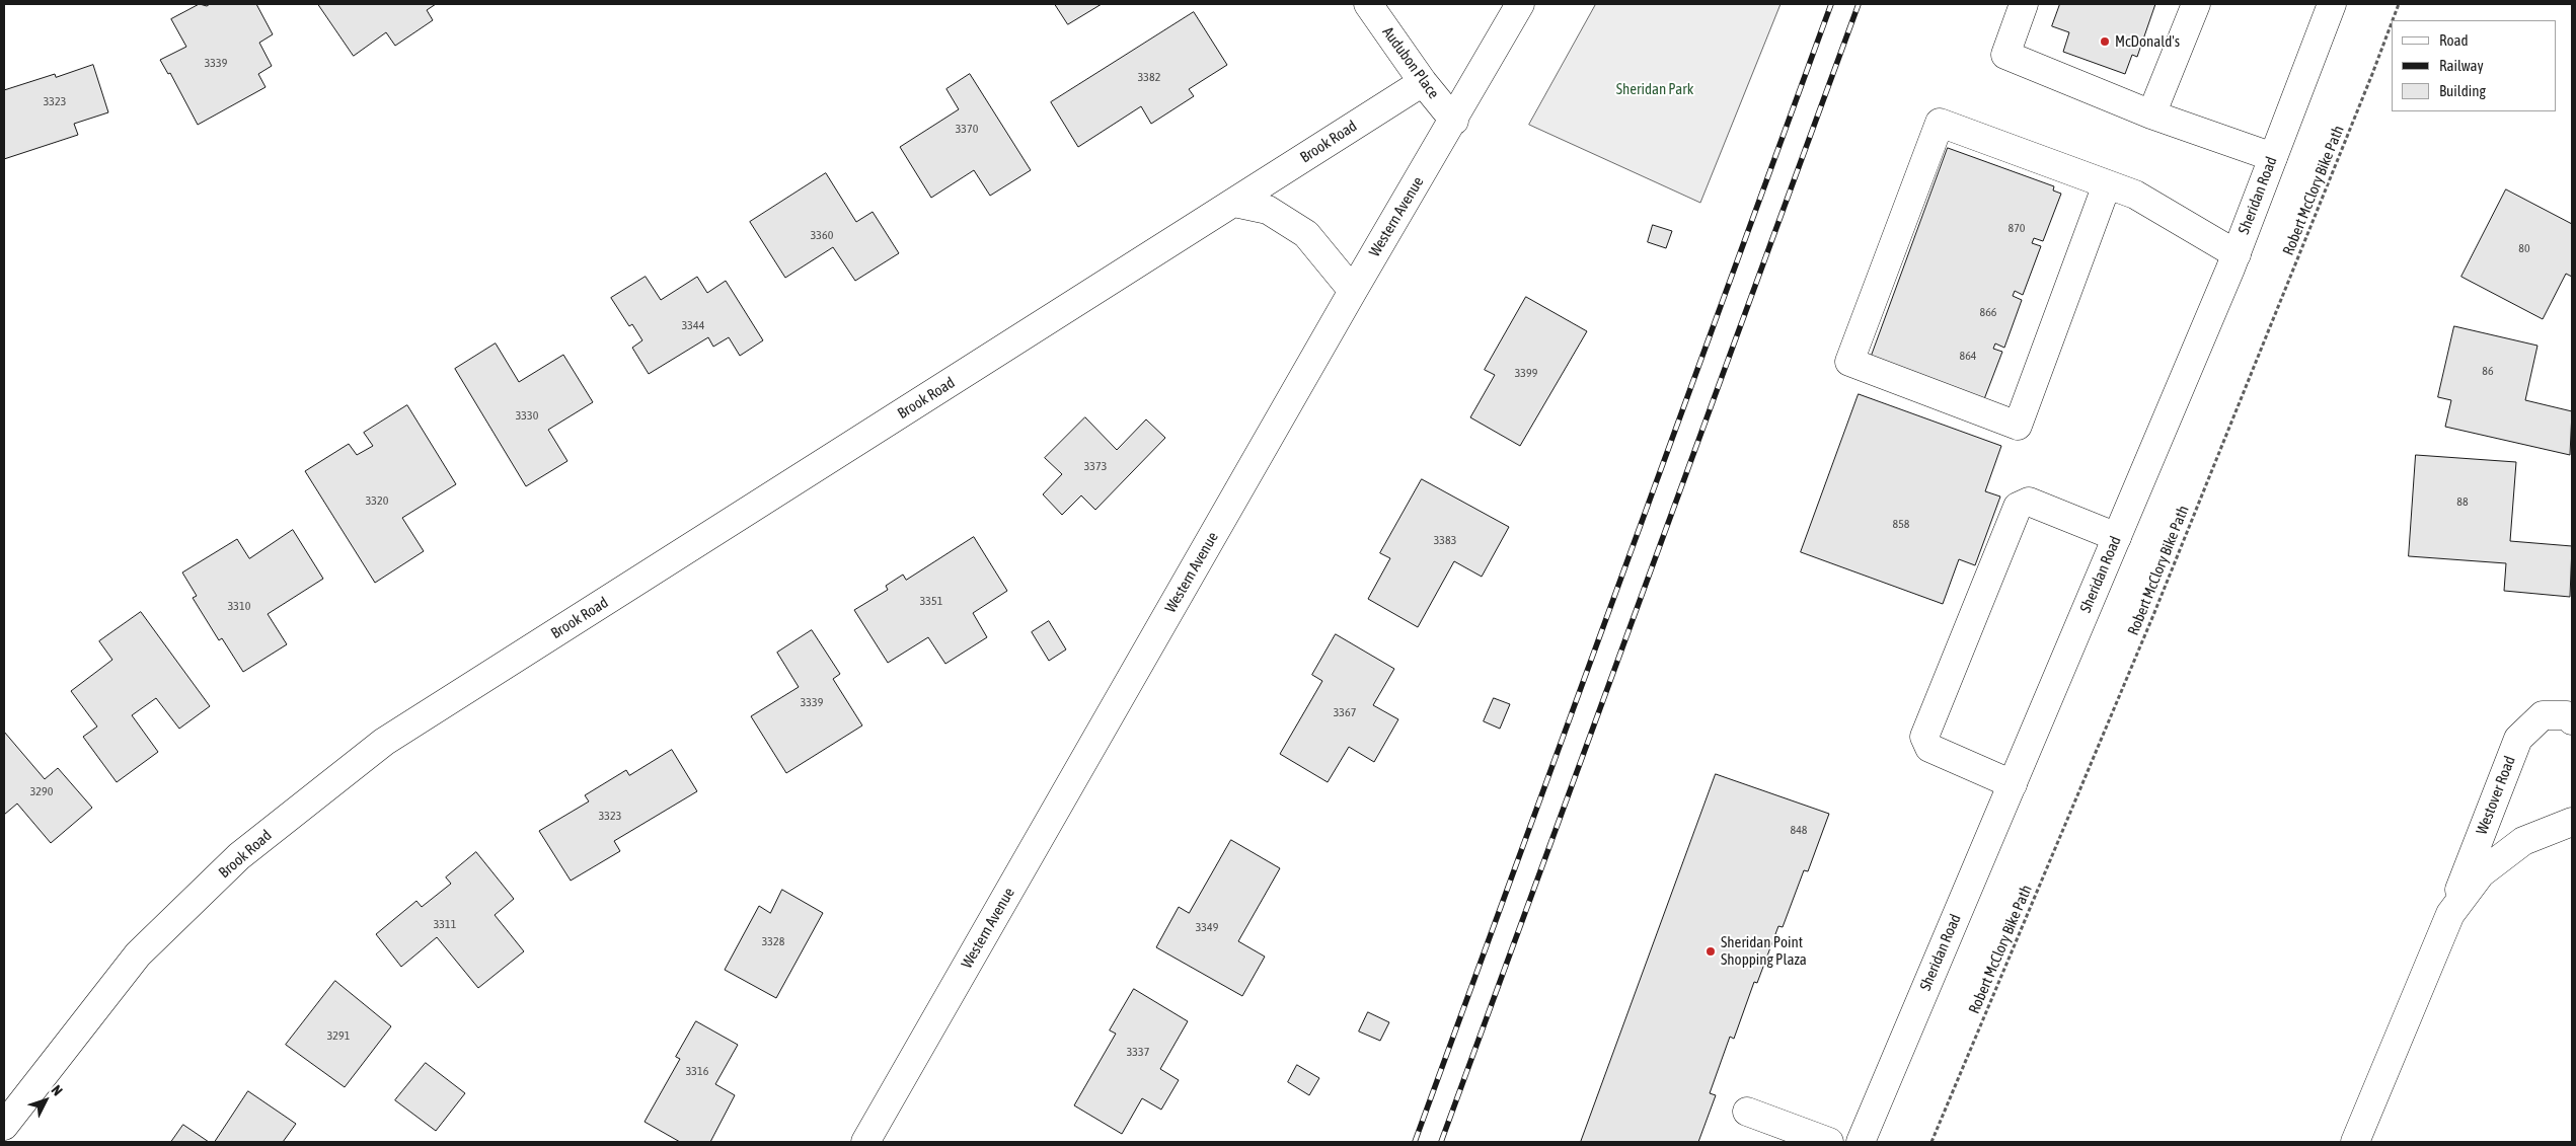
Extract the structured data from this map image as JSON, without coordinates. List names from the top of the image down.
{
  "streets": {
    "street": [
      "Audubon Place",
      "Brook Road",
      "Sheridan Road",
      "Western Avenue",
      "Westover Road"
    ],
    "path": ["Robert McClory Bike Path"]
  },
  "crossings": [
    ["Audubon Place", "Brook Road"],
    ["Audubon Place", "Western Avenue"]
  ],
  "parks": ["Sheridan Park"],
  "places": ["McDonald's", "Sheridan Point Shopping Plaza"],
  "house_numbers": [
    "3339",
    "3382",
    "3323",
    "3370",
    "870",
    "3360",
    "80",
    "866",
    "3344",
    "864",
    "86",
    "3399",
    "3330",
    "3373",
    "3320",
    "88",
    "858",
    "3383",
    "3351",
    "3310",
    "3339",
    "3367",
    "3290",
    "3323",
    "848",
    "3311",
    "3349",
    "3328",
    "3291",
    "3337",
    "3316"
  ],
  "legend": ["Road", "Railway", "Building"],
  "north": "top right"
}
